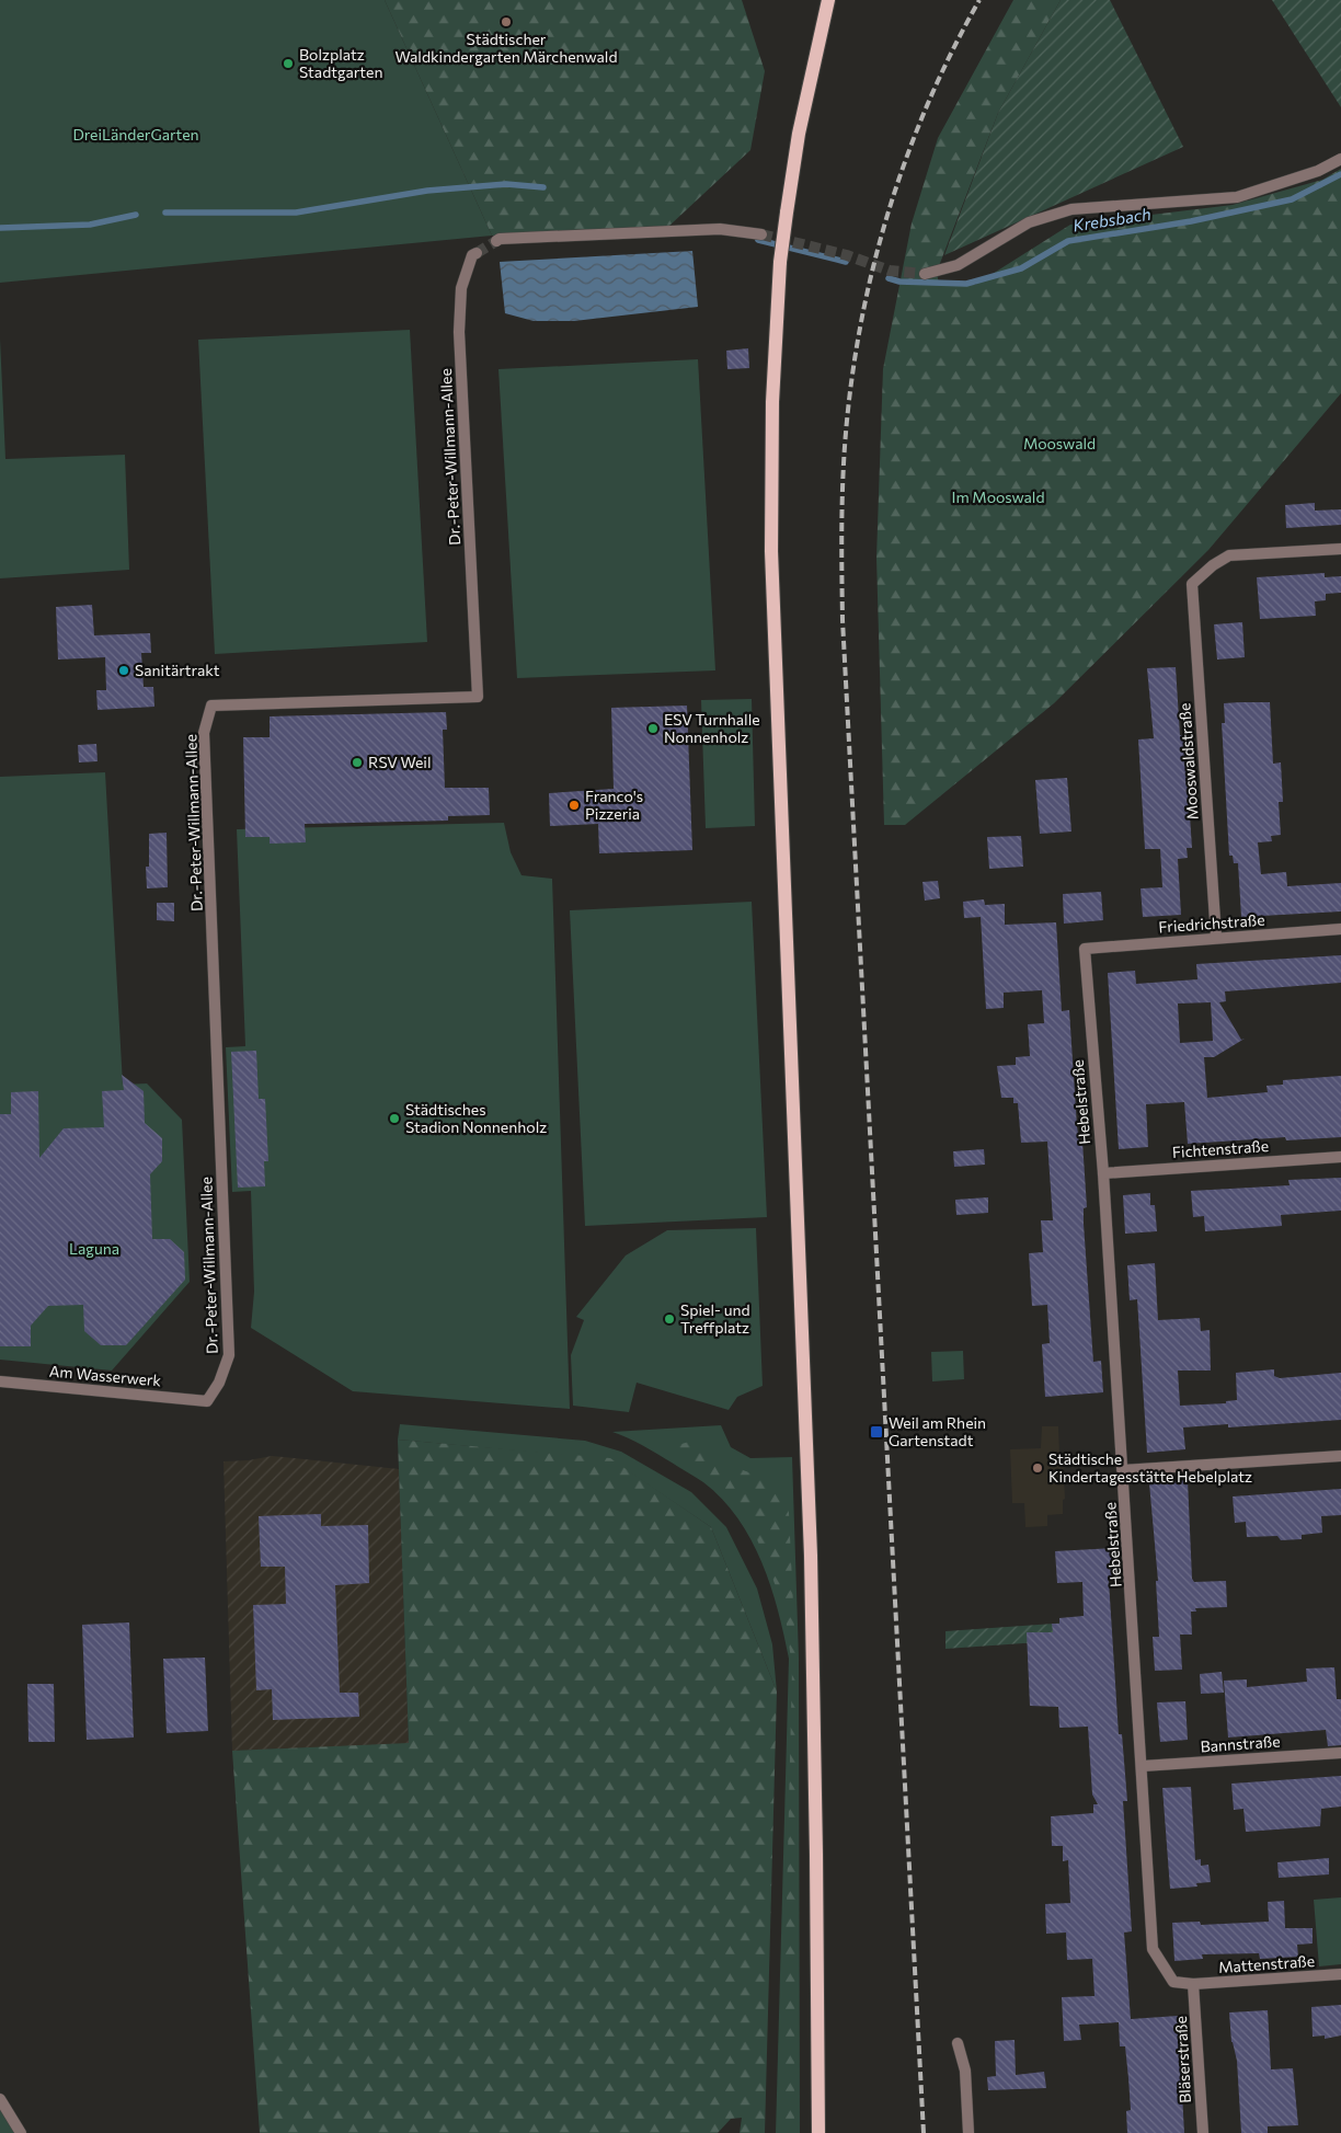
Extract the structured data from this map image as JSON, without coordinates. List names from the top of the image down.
{
  "streets": {
    "street": [
      "Dr.-Peter-Willmann-Allee",
      "Mooswaldstraße",
      "Friedrichstraße",
      "Hebelstraße",
      "Fichtenstraße",
      "Am Wasserwerk",
      "Bannstraße",
      "Mattenstraße",
      "Bläserstraße"
    ]
  },
  "crossings": [
    ["Dr.-Peter-Willmann-Allee", "Am Wasserwerk"],
    ["Mooswaldstraße", "Friedrichstraße"],
    ["Friedrichstraße", "Hebelstraße"],
    ["Hebelstraße", "Fichtenstraße"],
    ["Hebelstraße", "Bannstraße"],
    ["Hebelstraße", "Mattenstraße"],
    ["Hebelstraße", "Bläserstraße"],
    ["Mattenstraße", "Bläserstraße"]
  ],
  "water": ["Krebsbach"],
  "parks": [
    "DreiLänderGarten",
    "Mooswald",
    "Im Mooswald",
    "Laguna"
  ],
  "places": {
    "other": [
      "Städtischer Waldkindergarten Märchenwald",
      "Bolzplatz Stadtgarten",
      "Sanitärtrakt",
      "ESV Turnhalle Nonnenholz",
      "RSV Weil",
      "Franco's Pizzeria",
      "Städtisches Stadion Nonnenholz",
      "Spiel- und Treffplatz",
      "Städtische Kindertagesstätte Hebelplatz"
    ],
    "transit": ["Weil am Rhein Gartenstadt"]
  }
}
